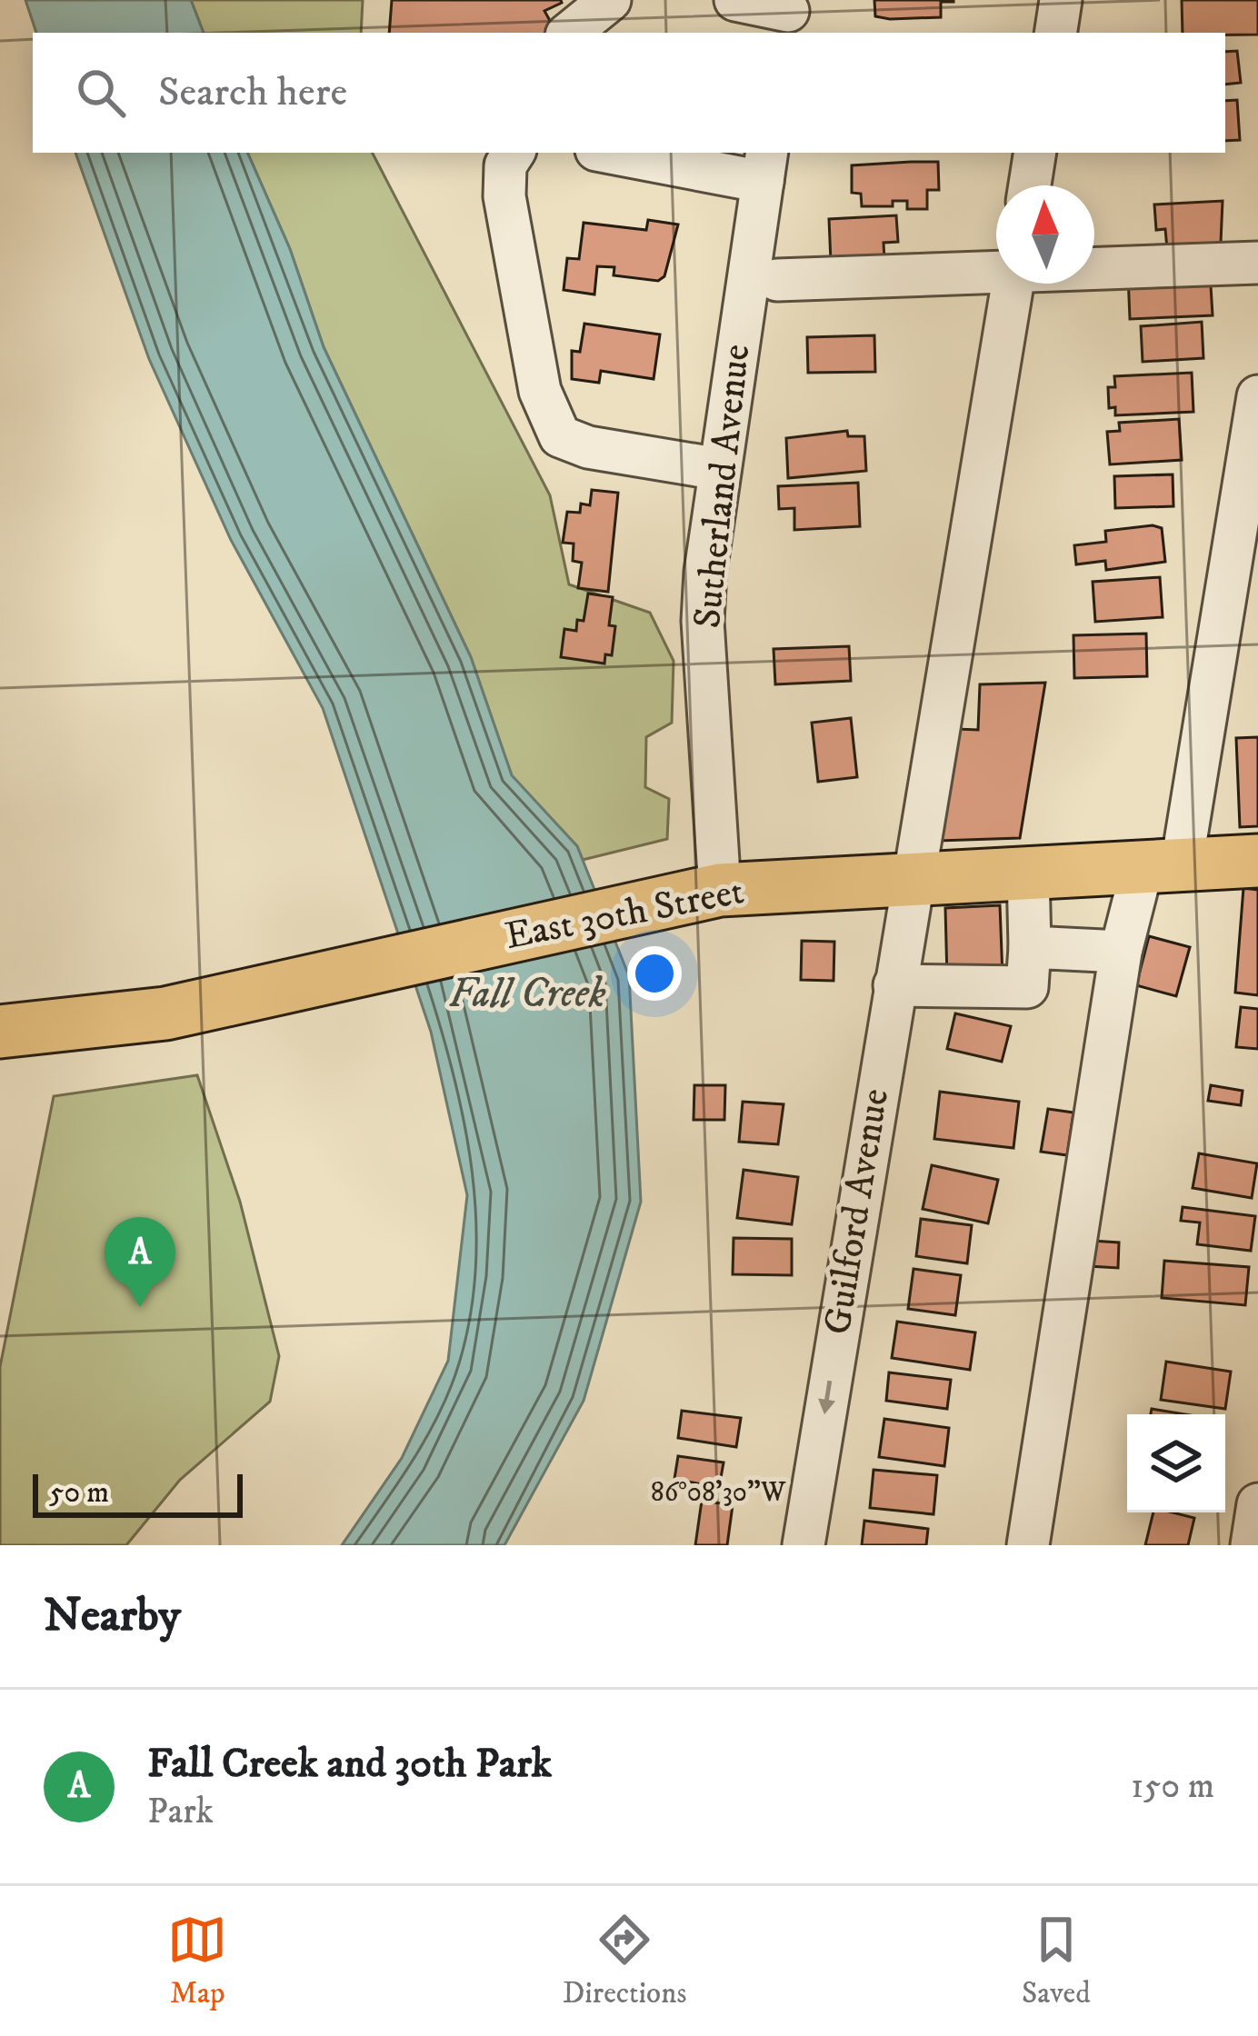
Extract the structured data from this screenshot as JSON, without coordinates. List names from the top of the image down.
{
  "streets": {
    "main road": ["East 30th Street"],
    "street": ["Sutherland Avenue", "Guilford Avenue"]
  },
  "crossings": [
    ["Sutherland Avenue", "East 30th Street"],
    ["East 30th Street", "Guilford Avenue"]
  ],
  "water": ["Fall Creek"],
  "scale_bar": "50 m",
  "north": "top",
  "page": {
    "search": "Search here",
    "pins": "A",
    "scale": "50 m",
    "heading": "Nearby",
    "list": [
      {
        "mark": "A",
        "name": "Fall Creek and 30th Park",
        "note": "Park",
        "value": "150 m"
      }
    ],
    "nav": ["Map", "Directions", "Saved"]
  },
  "coordinates": ["86°08'30\"W"]
}
